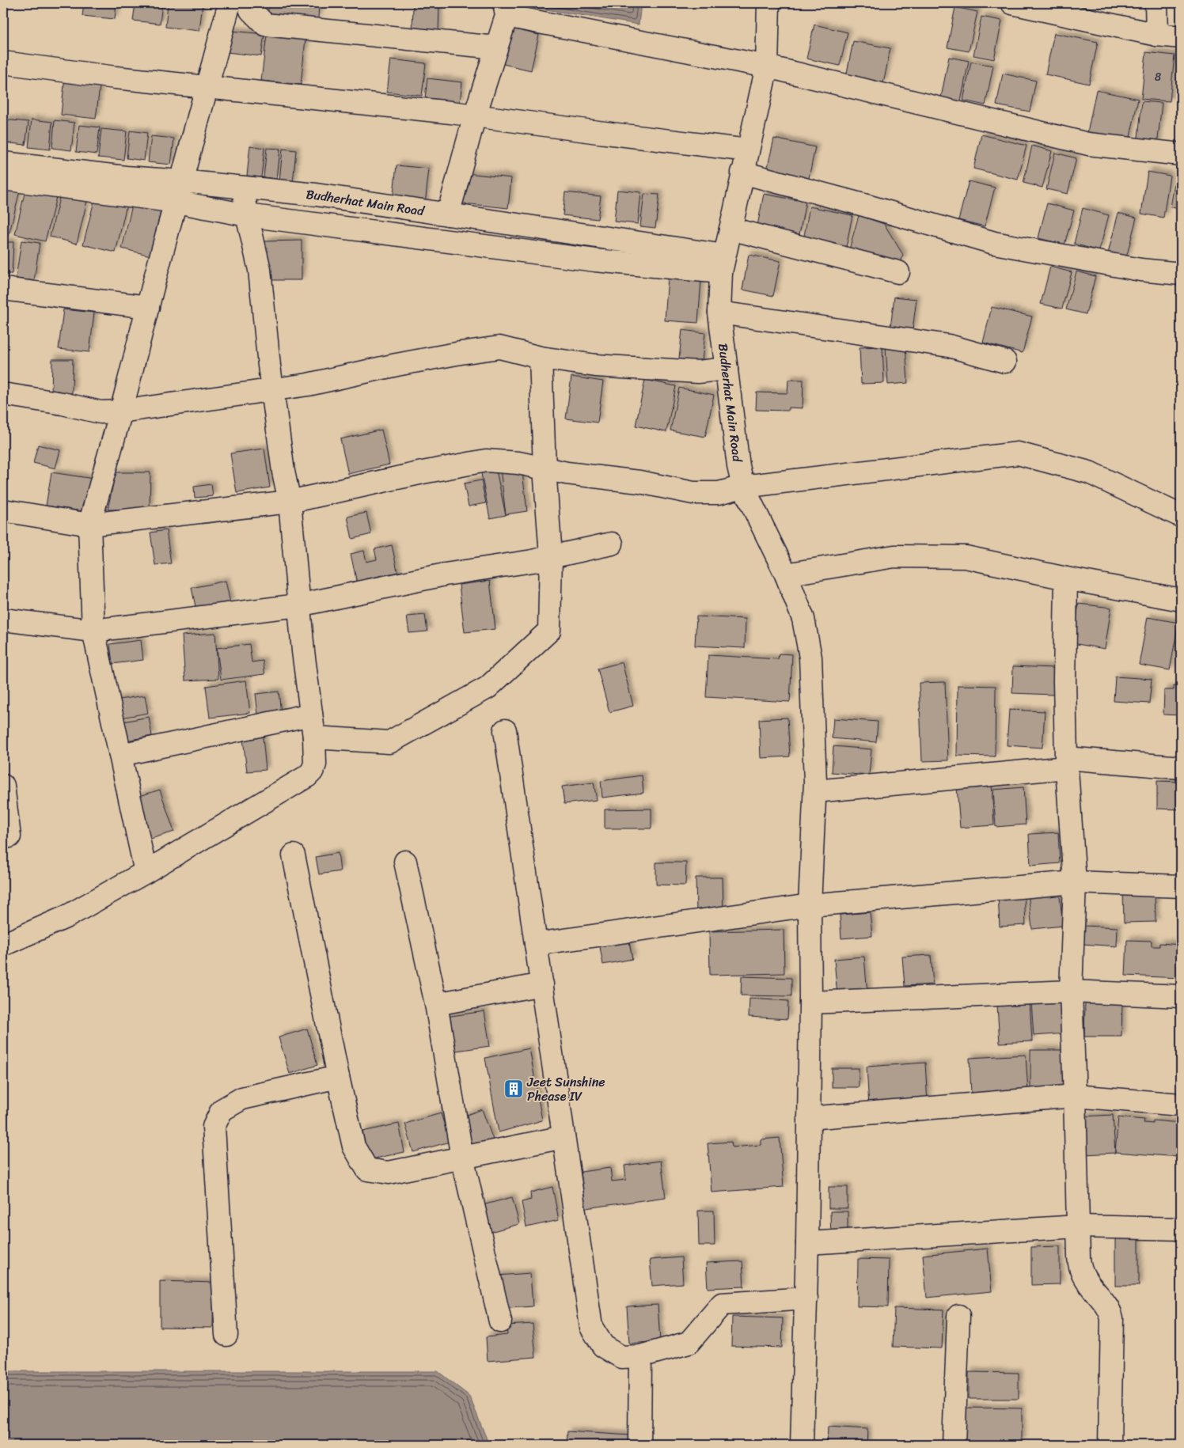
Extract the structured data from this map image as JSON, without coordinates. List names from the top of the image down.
{
  "streets": {
    "street": ["Budherhat Main Road"]
  },
  "places": {
    "building": ["Jeet Sunshine Phease IV"]
  },
  "house_numbers": ["8"]
}
